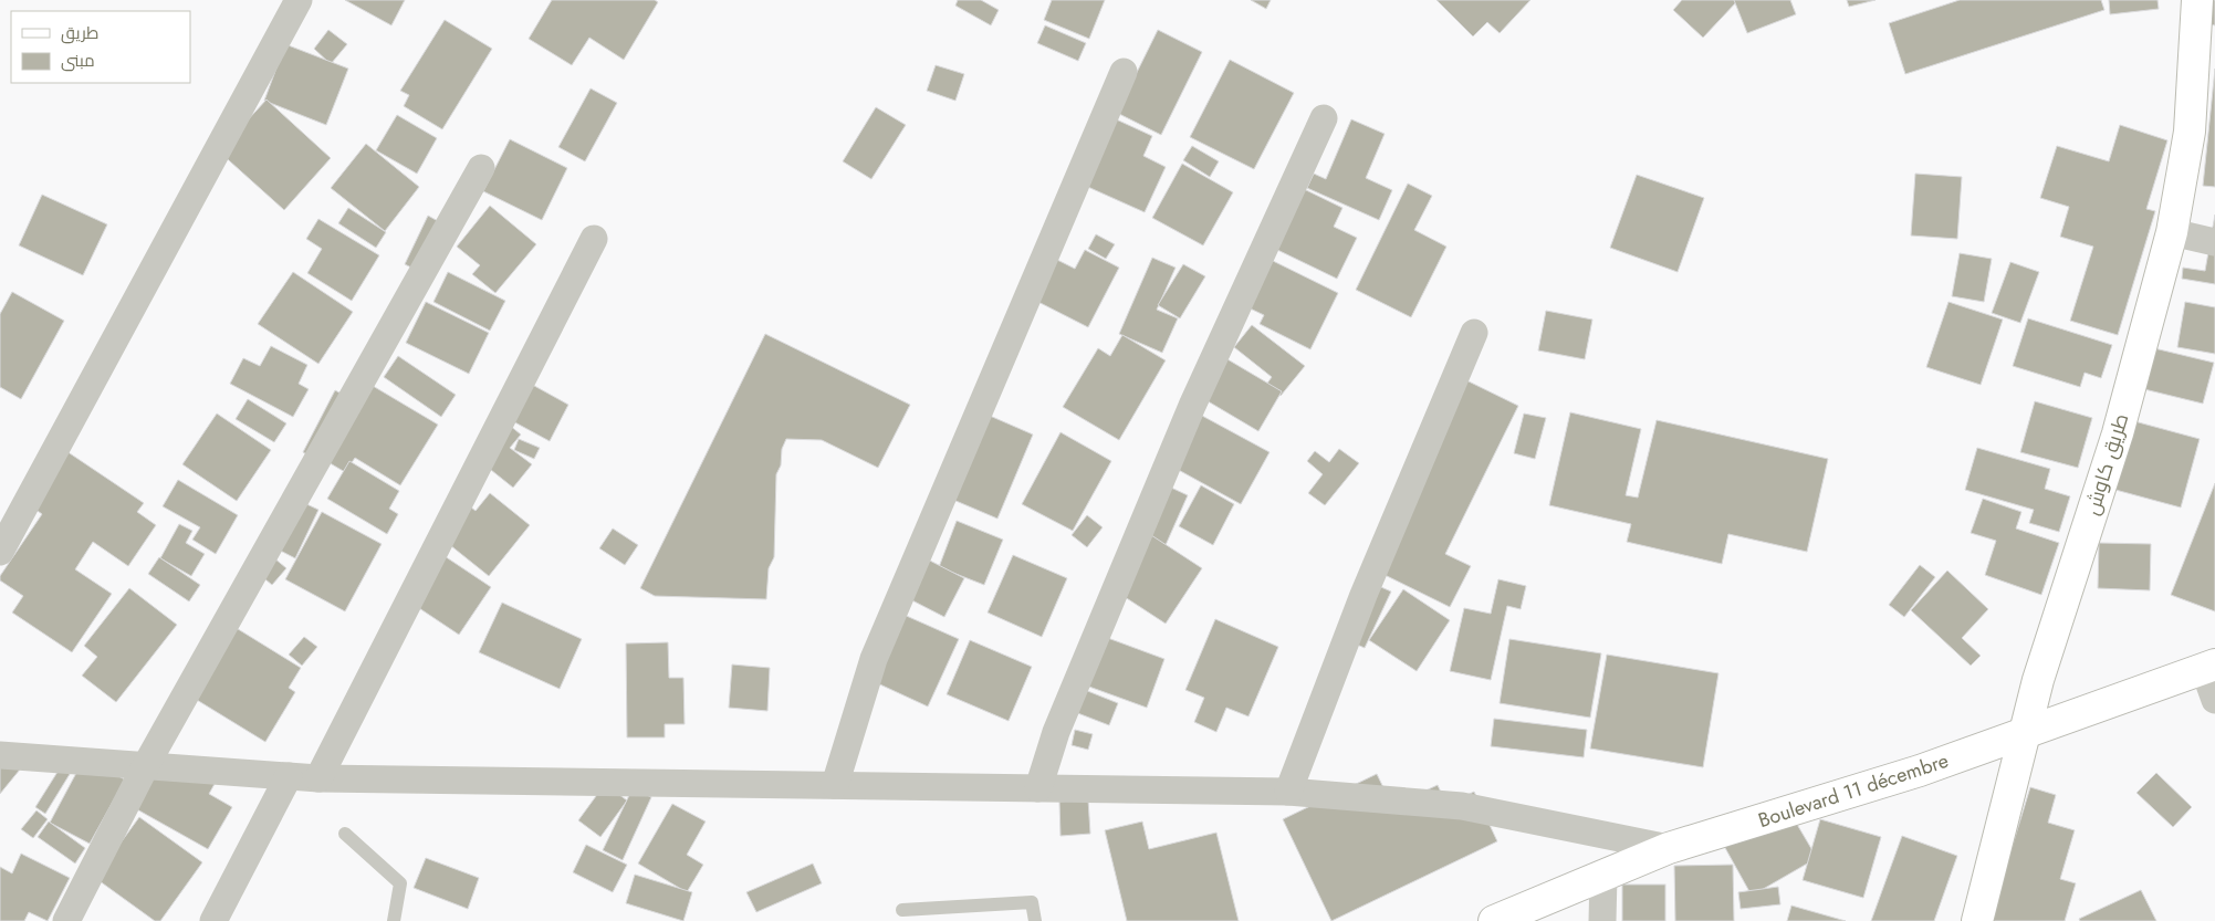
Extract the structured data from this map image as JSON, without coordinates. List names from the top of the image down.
{
  "streets": {
    "street": ["طريق كاوش", "Boulevard 11 décembre"]
  },
  "crossings": [
    ["طريق كاوش", "Boulevard 11 décembre"]
  ],
  "legend": ["طريق", "مبنى"]
}
